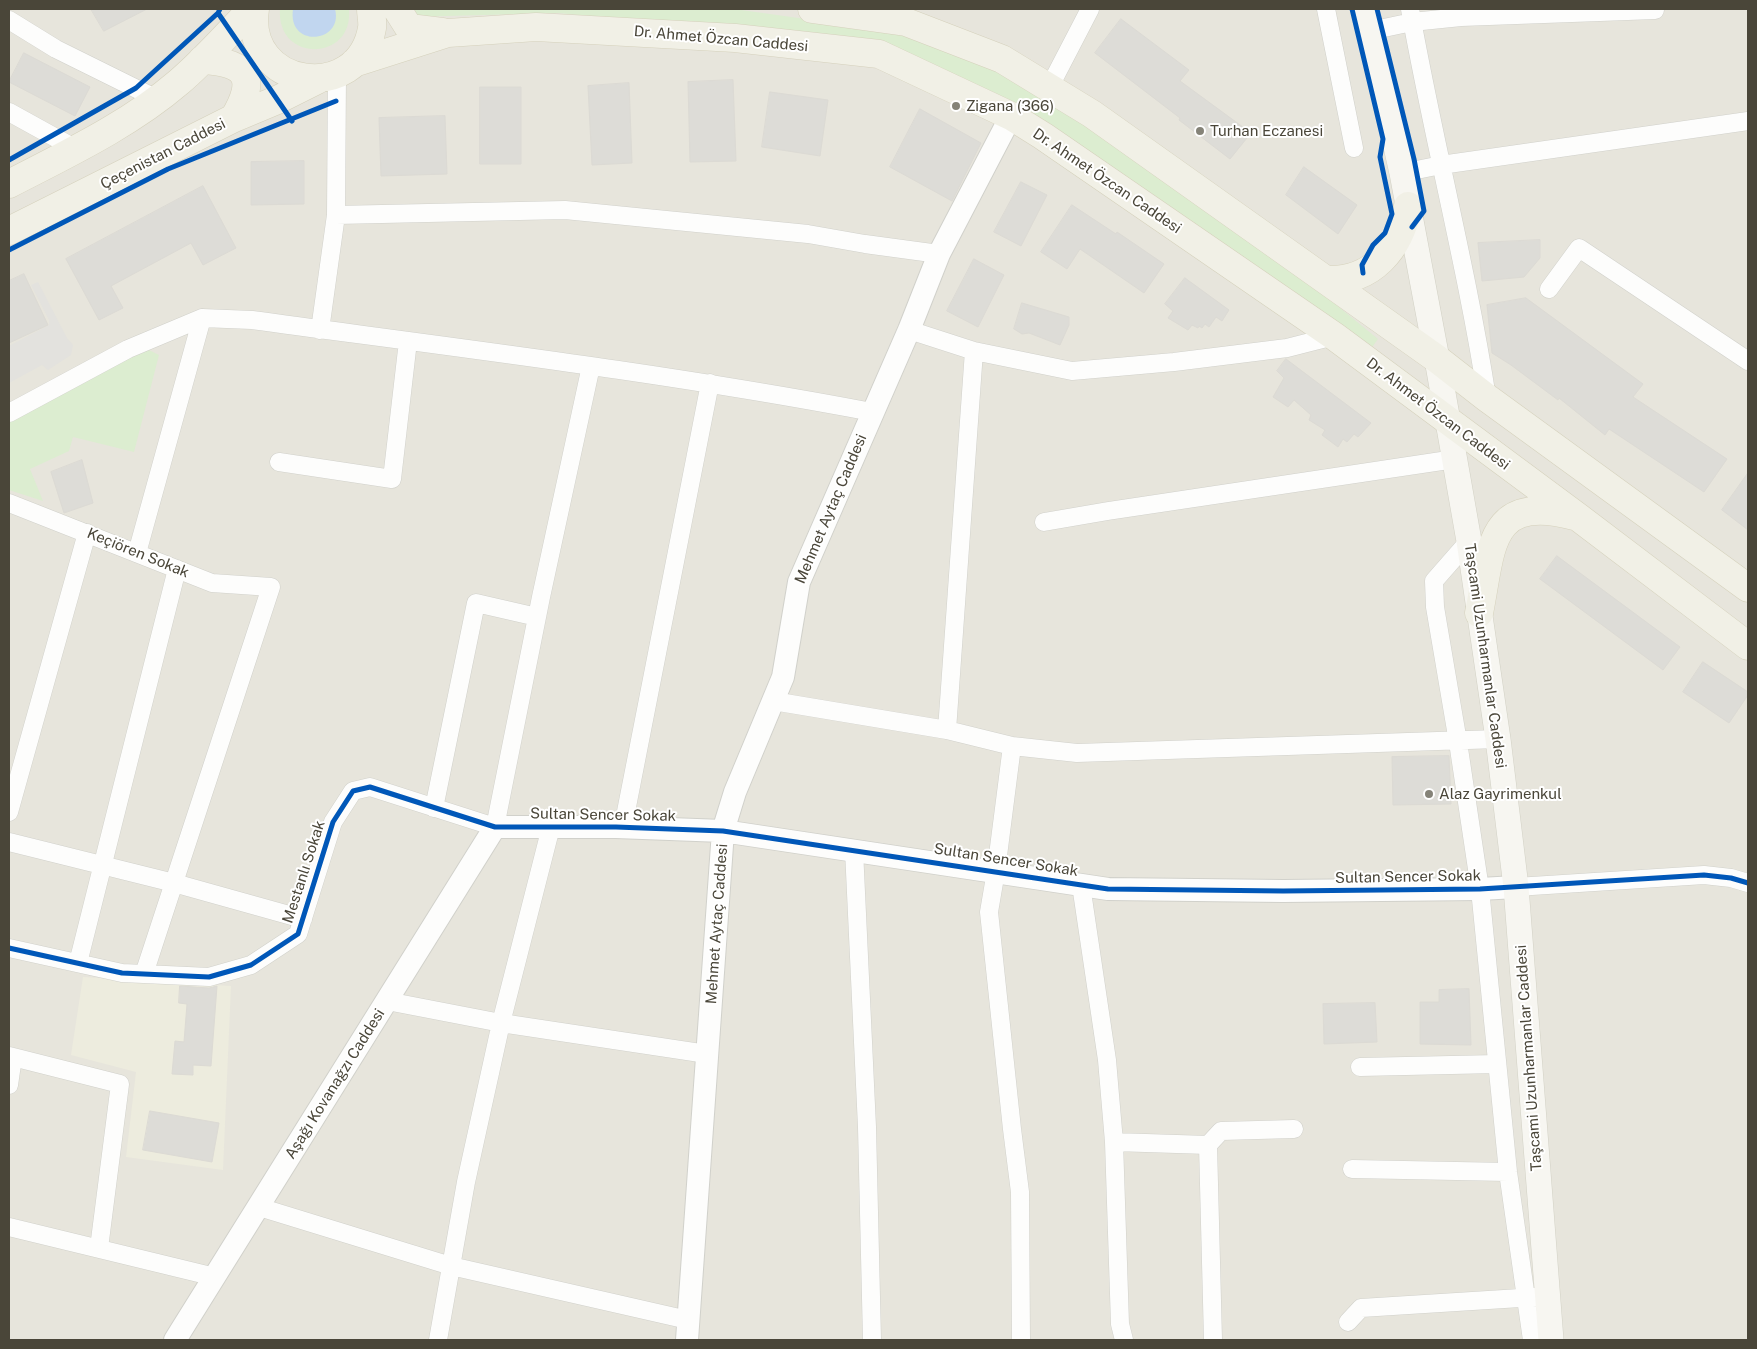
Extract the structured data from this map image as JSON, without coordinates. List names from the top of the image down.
{
  "streets": {
    "main road": ["Dr. Ahmet Özcan Caddesi", "Çeçenistan Caddesi", "Taşcami Uzunharmanlar Caddesi"],
    "street": [
      "Mehmet Aytaç Caddesi",
      "Keçiören Sokak",
      "Sultan Sencer Sokak",
      "Mestanlı Sokak",
      "Aşağı Kovanağzı Caddesi"
    ]
  },
  "crossings": [
    ["Dr. Ahmet Özcan Caddesi", "Çeçenistan Caddesi"],
    ["Dr. Ahmet Özcan Caddesi", "Mehmet Aytaç Caddesi"],
    ["Dr. Ahmet Özcan Caddesi", "Taşcami Uzunharmanlar Caddesi"],
    ["Mehmet Aytaç Caddesi", "Sultan Sencer Sokak"],
    ["Taşcami Uzunharmanlar Caddesi", "Sultan Sencer Sokak"],
    ["Sultan Sencer Sokak", "Mestanlı Sokak"],
    ["Sultan Sencer Sokak", "Aşağı Kovanağzı Caddesi"],
    ["Mestanlı Sokak", "Aşağı Kovanağzı Caddesi"]
  ],
  "places": ["Zigana (366)", "Turhan Eczanesi", "Alaz Gayrimenkul"]
}
